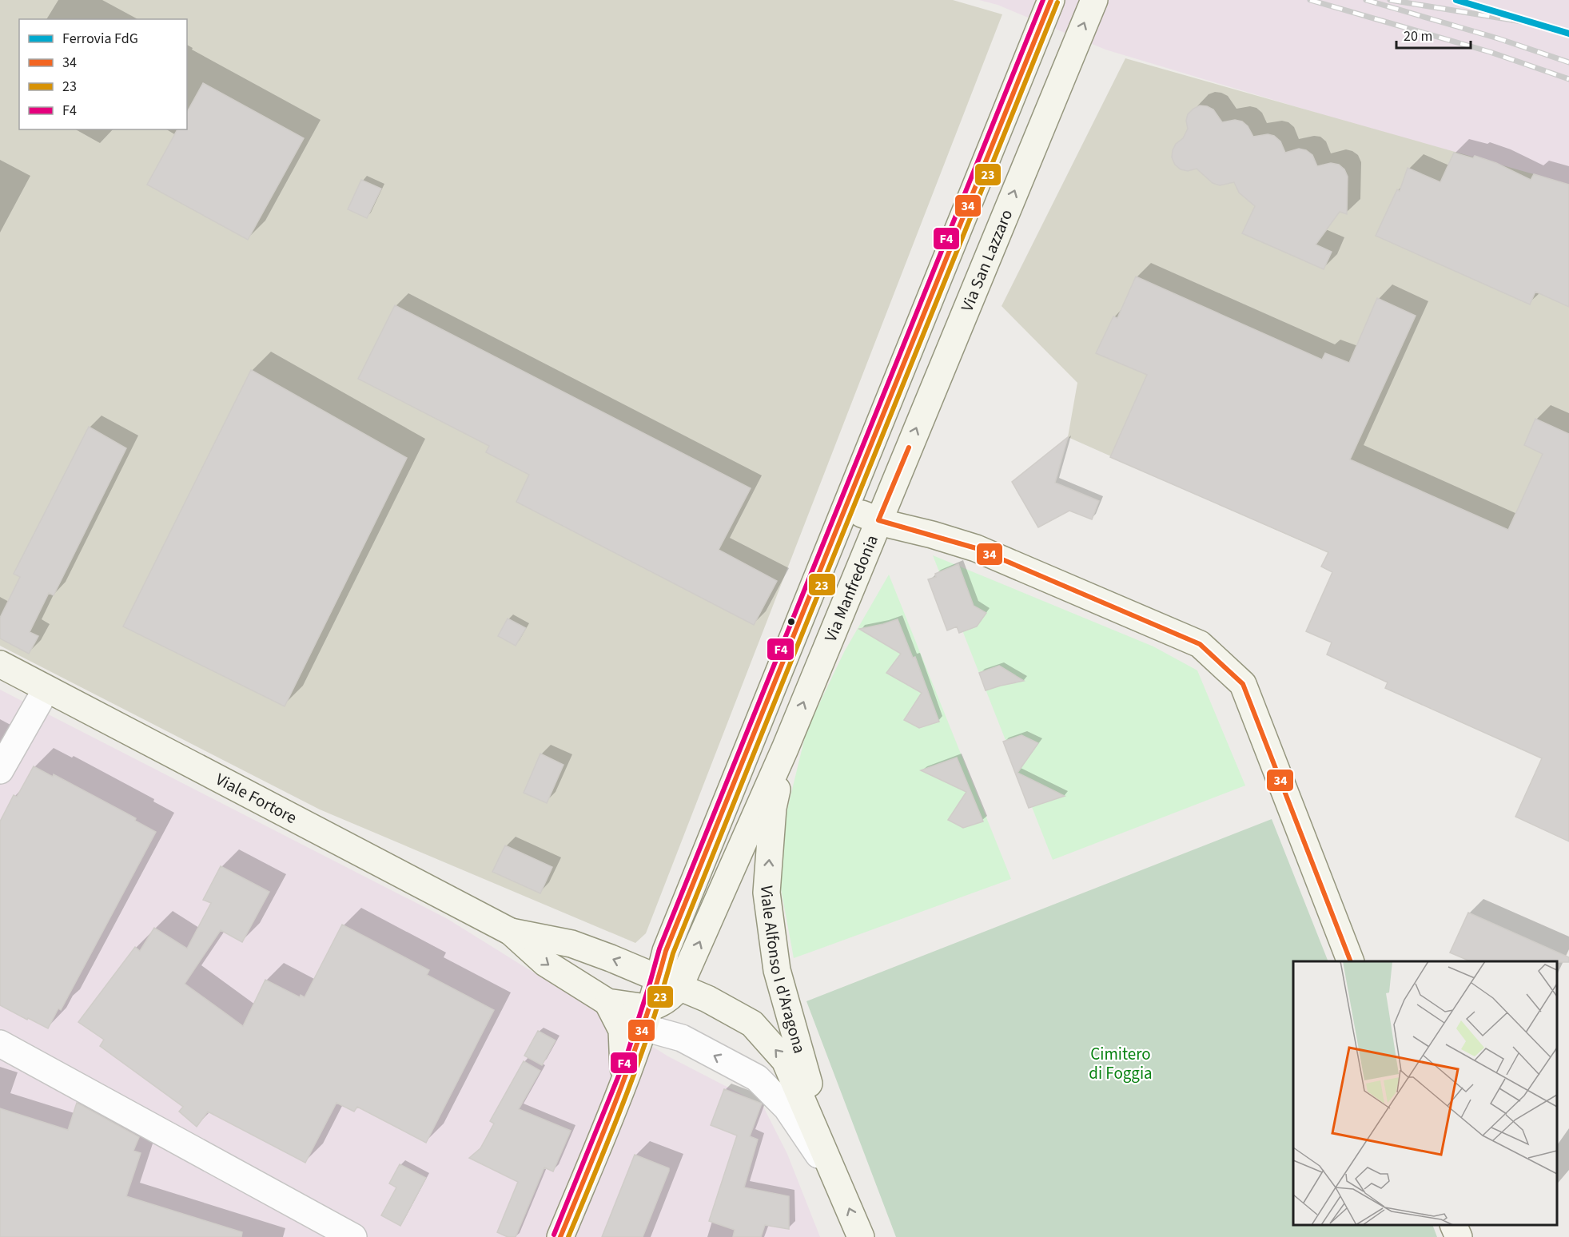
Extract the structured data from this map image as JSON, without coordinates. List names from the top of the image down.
{
  "streets": {
    "main road": [
      "Via San Lazzaro",
      "Via Manfredonia",
      "Viale Fortore",
      "Viale Alfonso I d'Aragona"
    ]
  },
  "crossings": [
    ["Via San Lazzaro", "Via Manfredonia"],
    ["Via Manfredonia", "Viale Fortore"],
    ["Via Manfredonia", "Viale Alfonso I d'Aragona"],
    ["Viale Fortore", "Viale Alfonso I d'Aragona"]
  ],
  "one_way": ["Viale Alfonso I d'Aragona"],
  "parks": ["Cimitero di Foggia"],
  "lines": [
    "rail line FdG",
    "transit line 34",
    "transit line F4",
    "transit line 23"
  ],
  "legend": [
    "Ferrovia FdG",
    "34",
    "23",
    "F4"
  ],
  "scale_bar": "20 m"
}
